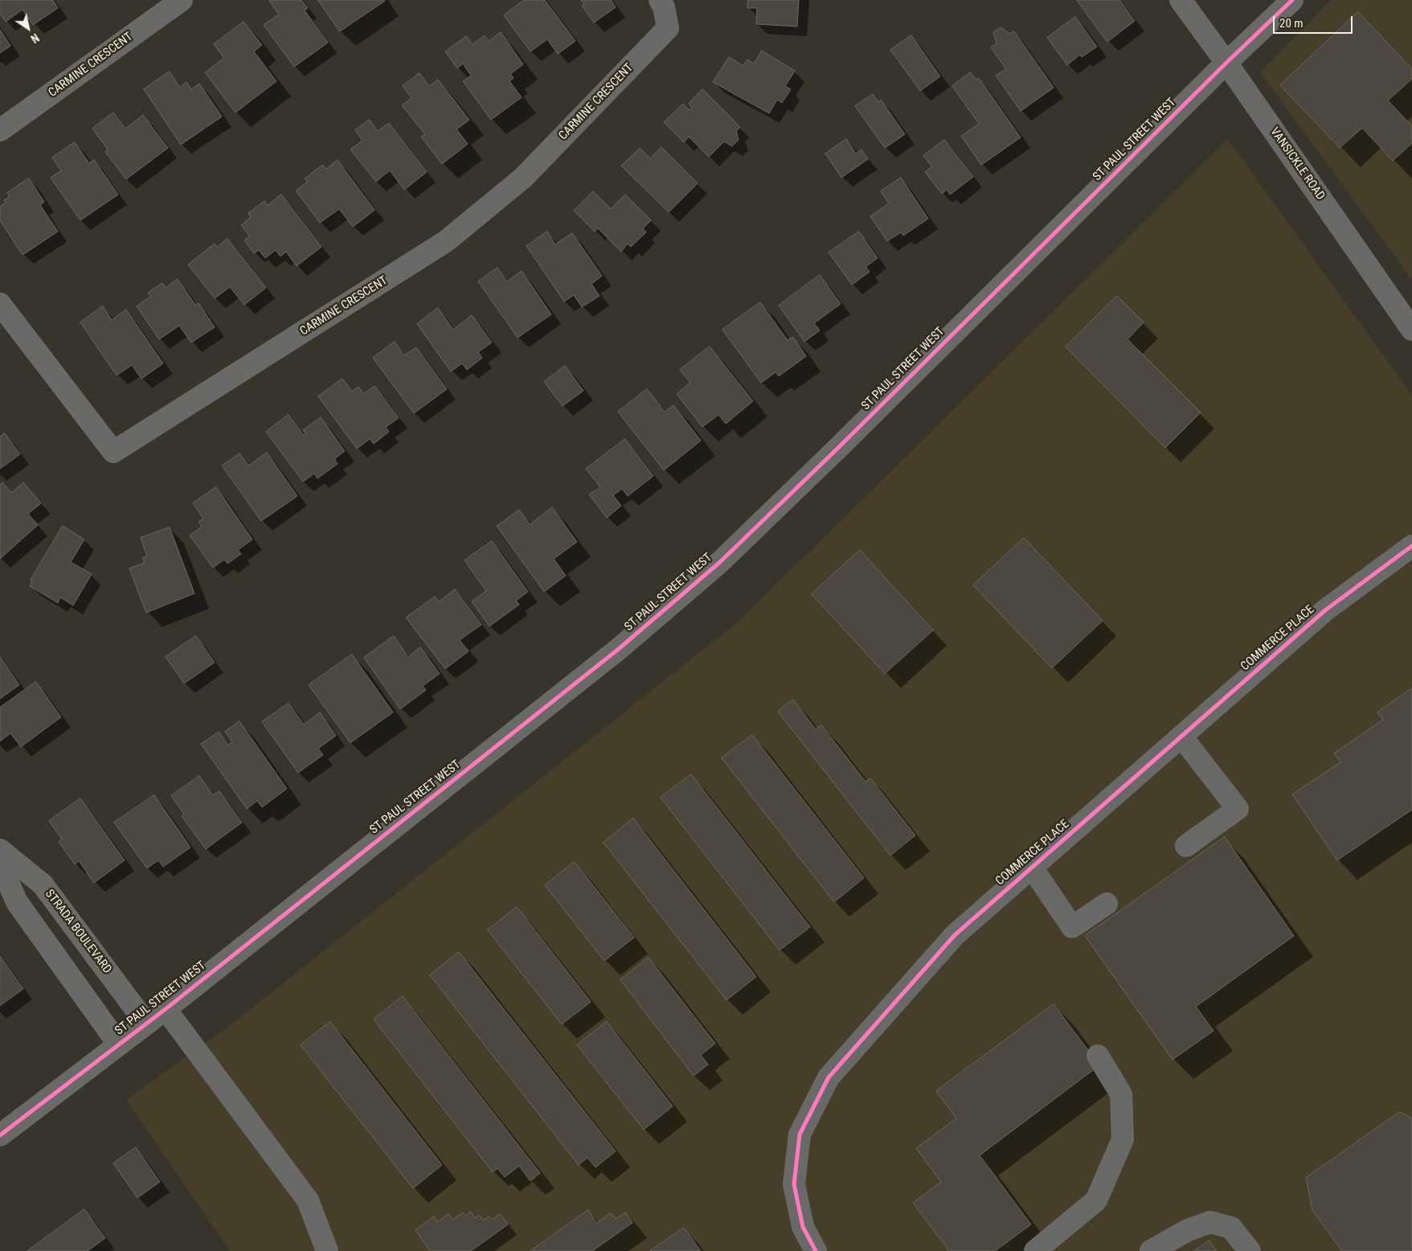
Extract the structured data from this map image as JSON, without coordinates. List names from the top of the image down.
{
  "streets": {
    "main road": ["ST PAUL STREET WEST"],
    "street": [
      "CARMINE CRESCENT",
      "VANSICKLE ROAD",
      "COMMERCE PLACE",
      "STRADA BOULEVARD"
    ]
  },
  "crossings": [
    ["ST PAUL STREET WEST", "VANSICKLE ROAD"],
    ["ST PAUL STREET WEST", "STRADA BOULEVARD"]
  ],
  "scale_bar": "20 m",
  "north": "bottom right"
}
